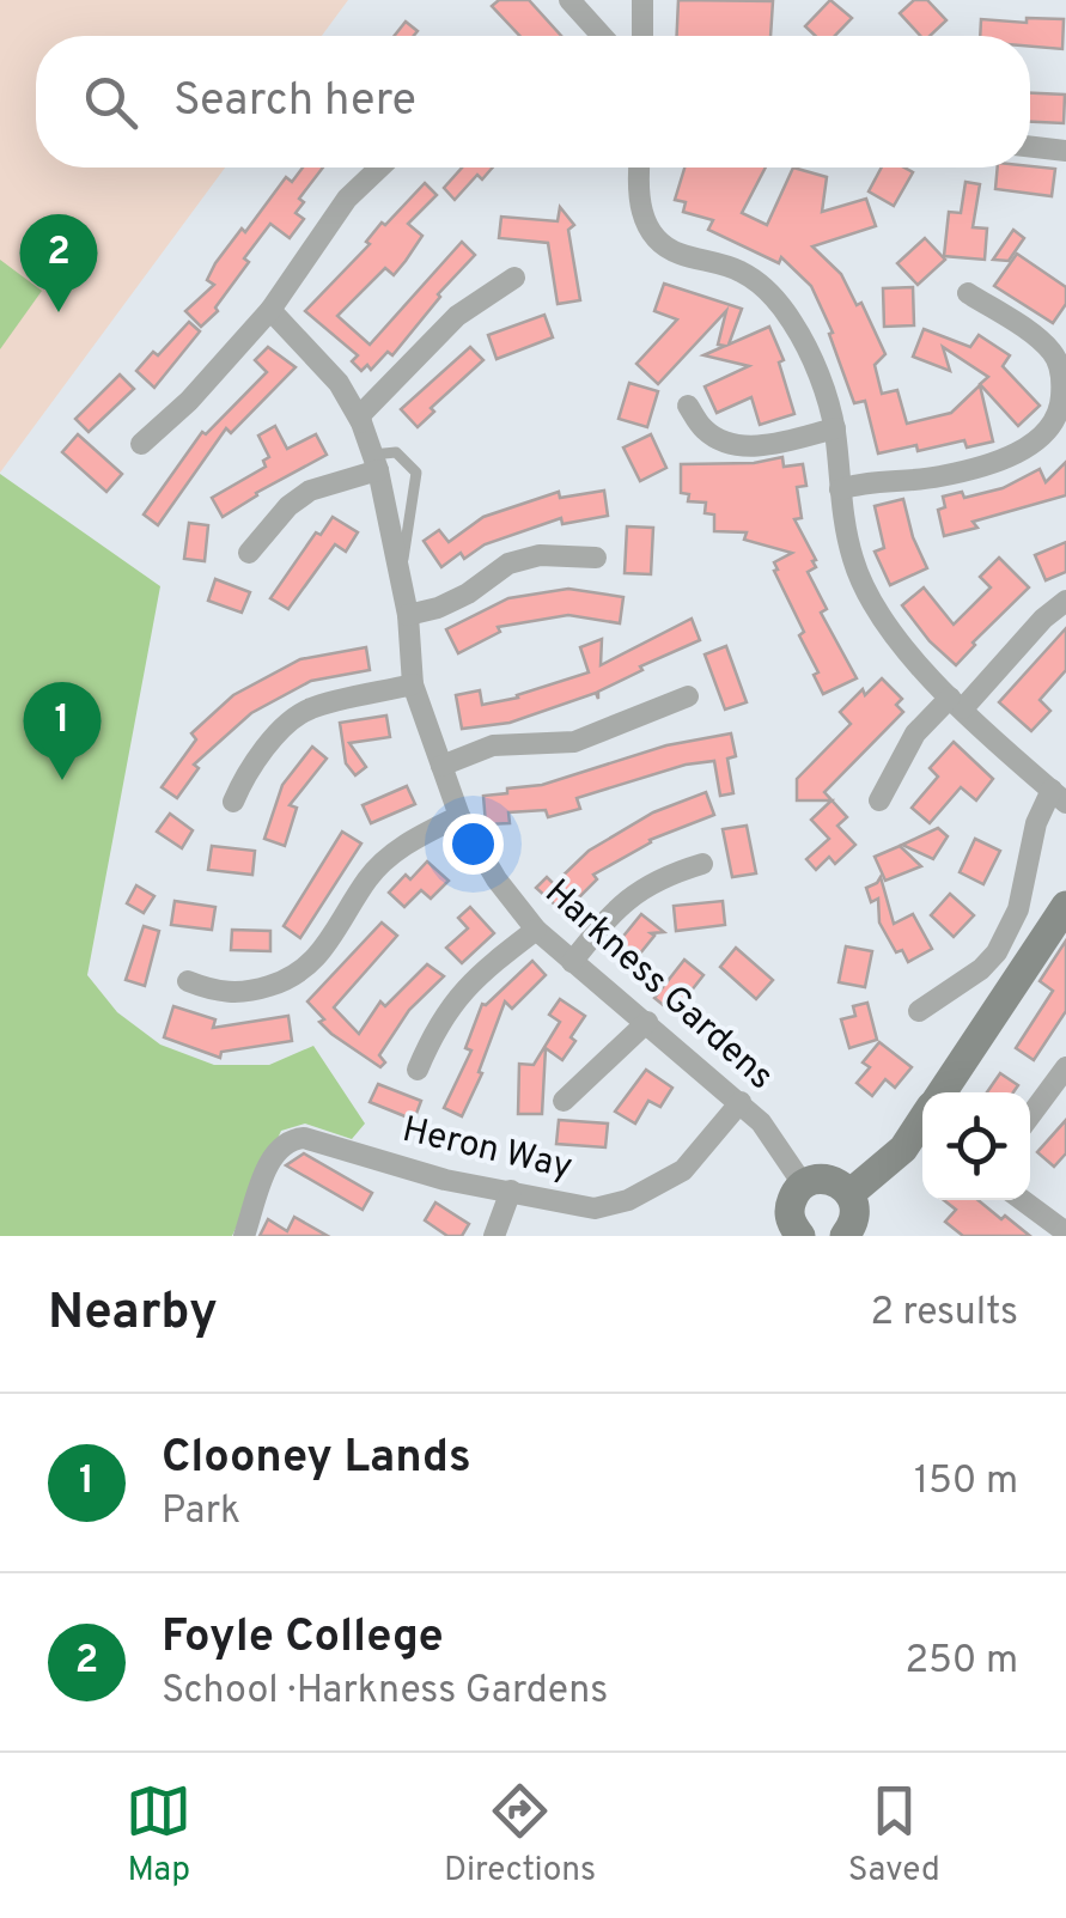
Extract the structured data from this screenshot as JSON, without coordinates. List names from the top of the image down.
{
  "streets": {
    "street": ["Harkness Gardens", "Heron Way"]
  },
  "crossings": [
    ["Harkness Gardens", "Heron Way"]
  ],
  "page": {
    "search": "Search here",
    "pins": ["2", "1"],
    "heading": ["Nearby", "2 results"],
    "list": [
      {
        "mark": "1",
        "name": "Clooney Lands",
        "note": "Park",
        "value": "150 m"
      },
      {
        "mark": "2",
        "name": "Foyle College",
        "note": "School · Harkness Gardens",
        "value": "250 m"
      }
    ],
    "nav": ["Map", "Directions", "Saved"]
  }
}
